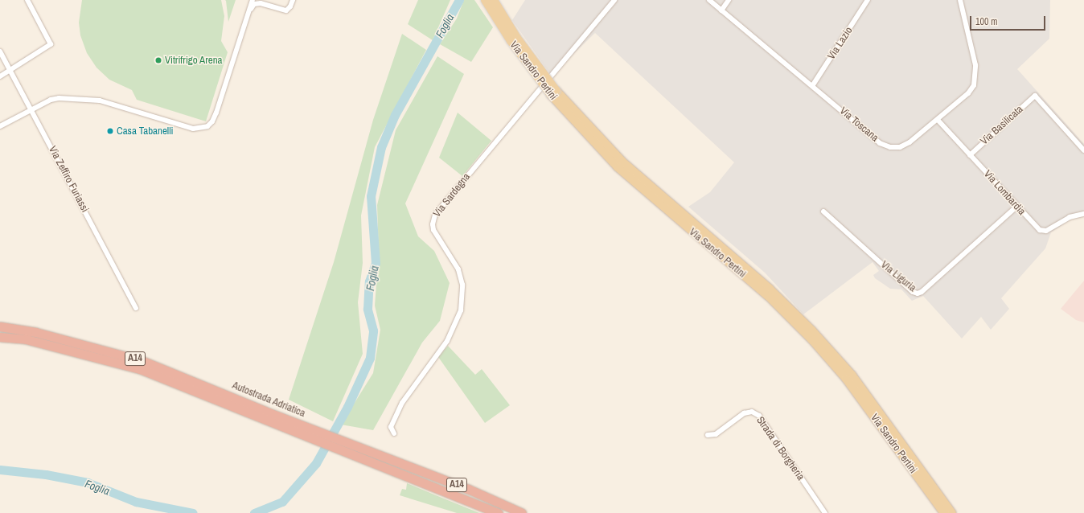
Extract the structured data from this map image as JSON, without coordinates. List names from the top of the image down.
{
  "streets": {
    "highway": ["A14", "Autostrada Adriatica"],
    "main road": ["Via Sandro Pertini"],
    "street": [
      "Via Lazio",
      "Via Toscana",
      "Via Basilicata",
      "Via Zeffiro Furiassi",
      "Via Lombardia",
      "Via Sardegna",
      "Via Liguria",
      "Strada di Borgheria"
    ]
  },
  "crossings": [
    ["Via Lazio", "Via Toscana"],
    ["Via Toscana", "Via Lombardia"],
    ["Via Basilicata", "Via Lombardia"],
    ["Via Lombardia", "Via Liguria"]
  ],
  "water": ["Foglia"],
  "places": ["Vitrifrigo Arena", "Casa Tabanelli"],
  "scale_bar": "100 m"
}
